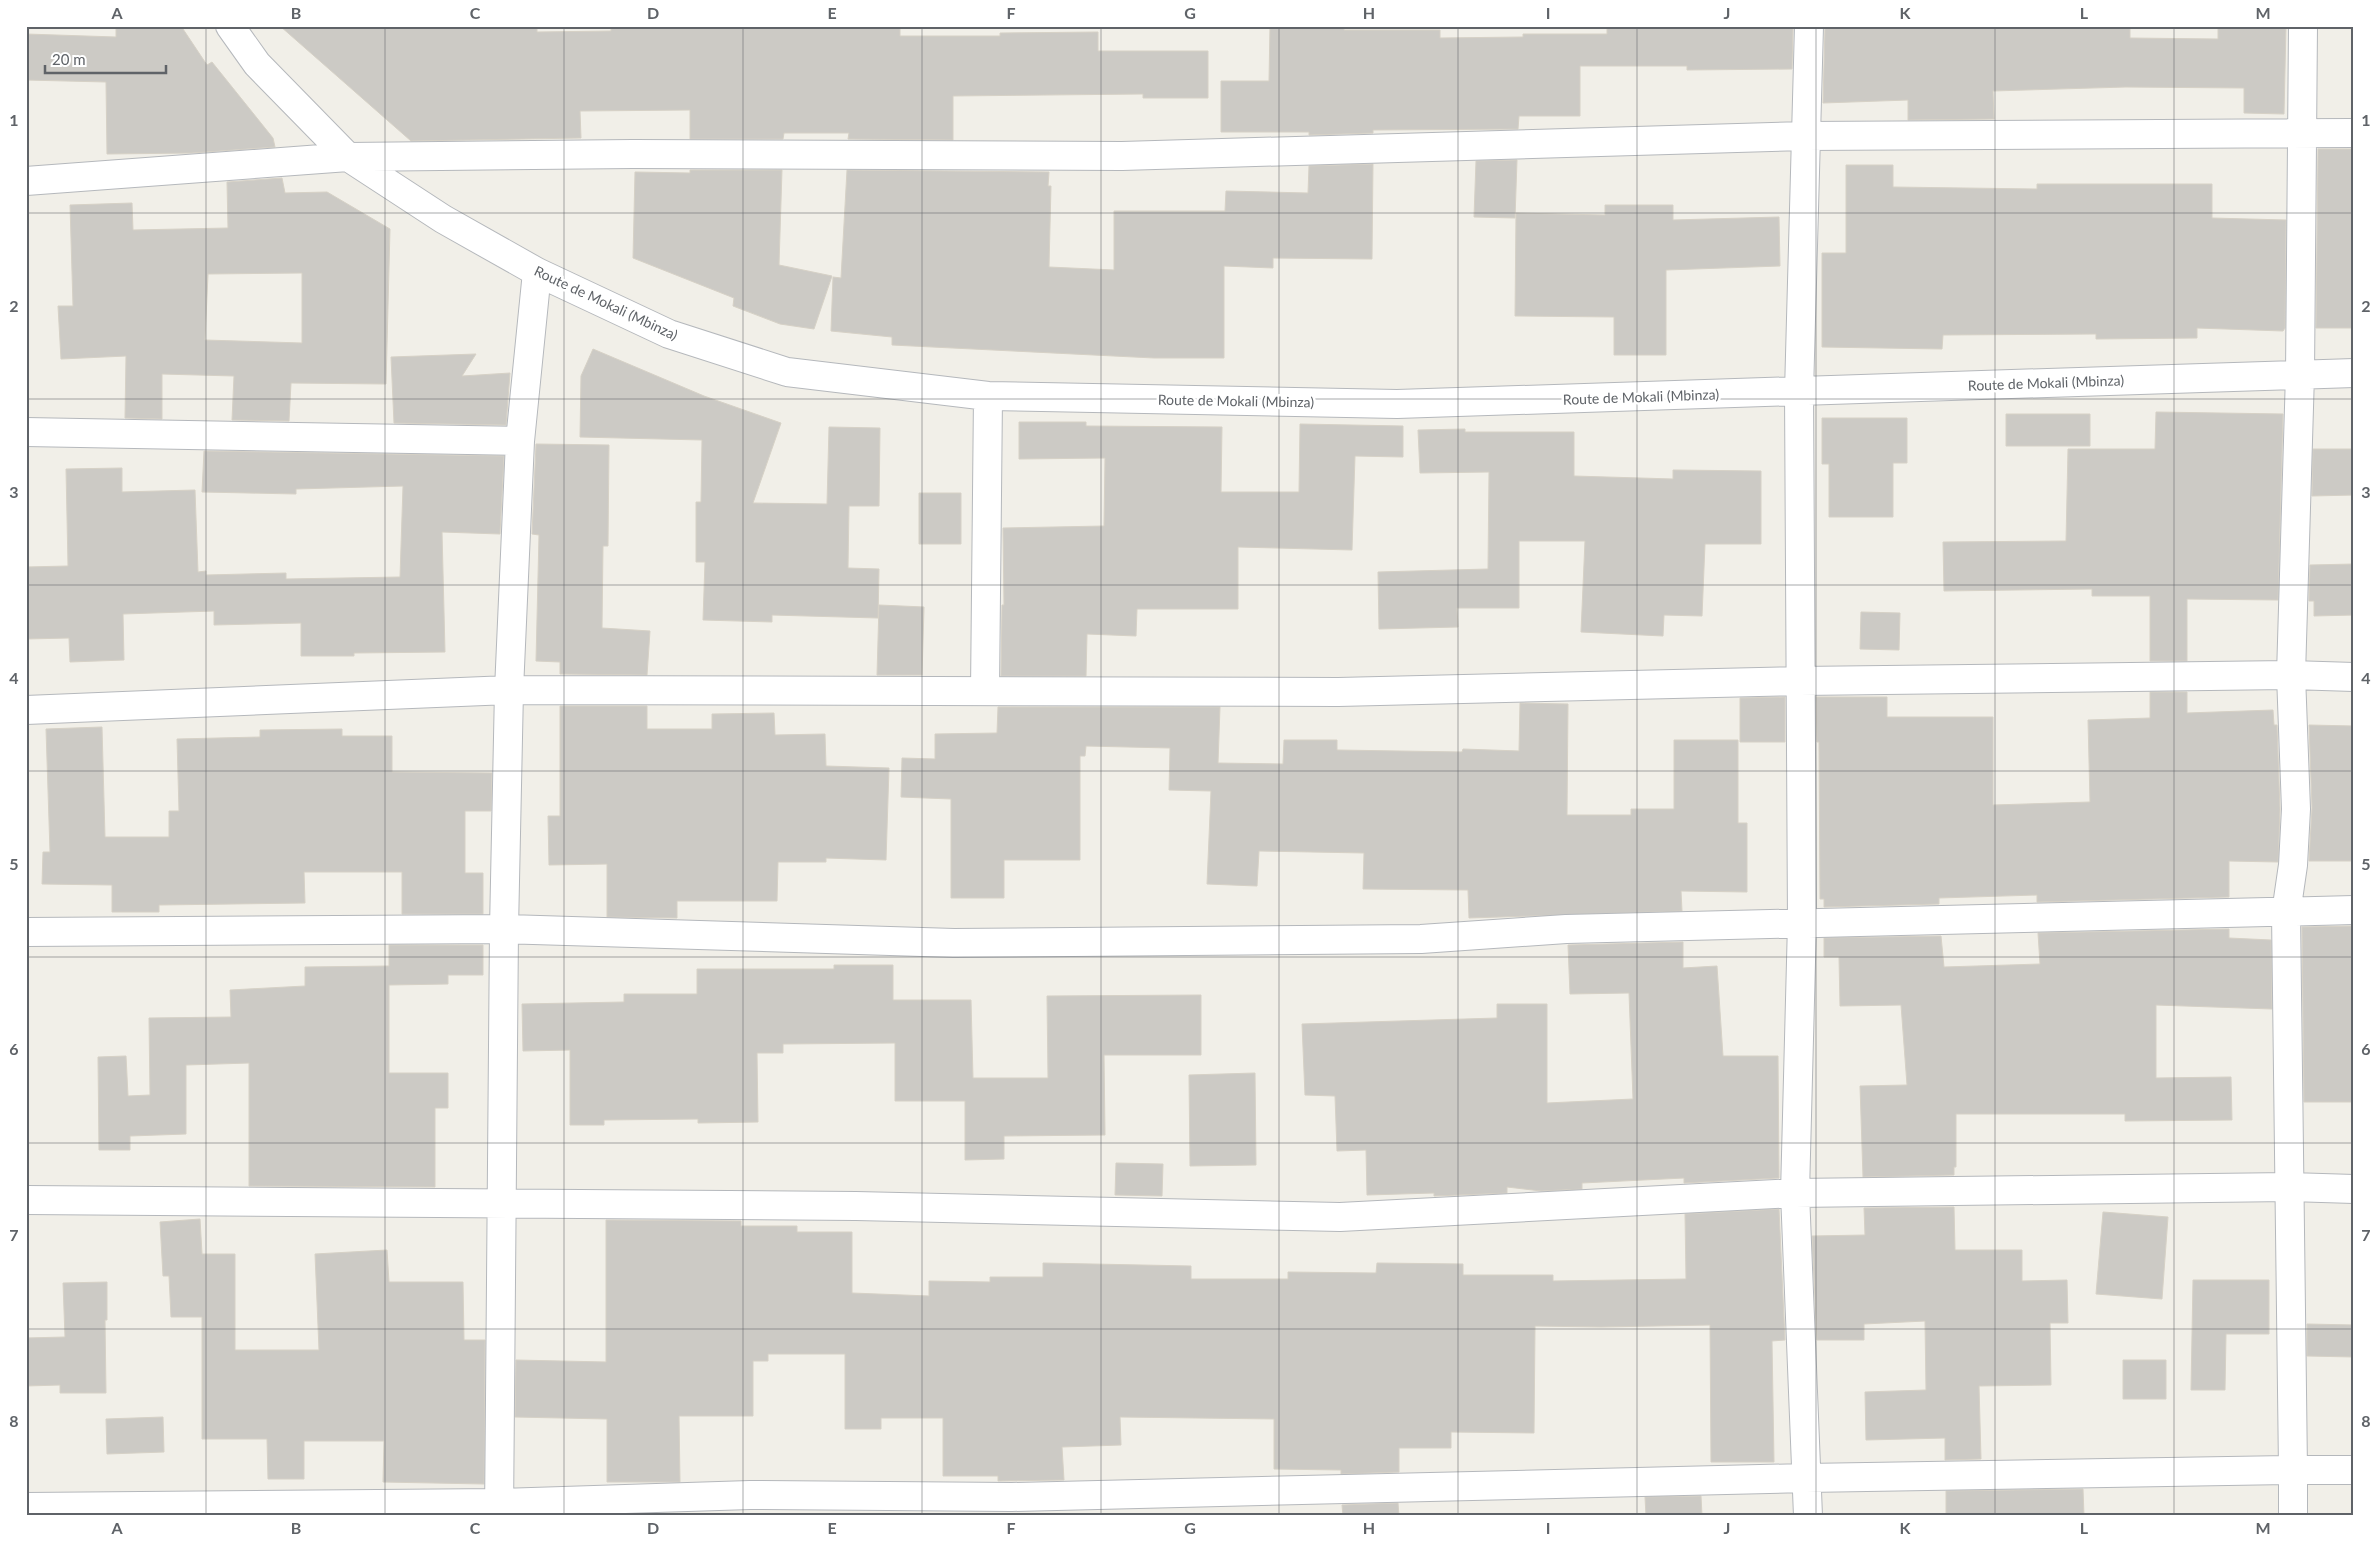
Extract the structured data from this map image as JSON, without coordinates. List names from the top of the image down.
{
  "streets": {
    "street": ["Route de Mokali (Mbinza)"]
  },
  "scale_bar": "20 m",
  "grid": {
    "columns": [
      "A",
      "B",
      "C",
      "D",
      "E",
      "F",
      "G",
      "H",
      "I",
      "J",
      "K",
      "L",
      "M"
    ],
    "rows": [
      "1",
      "2",
      "3",
      "4",
      "5",
      "6",
      "7",
      "8"
    ]
  }
}
